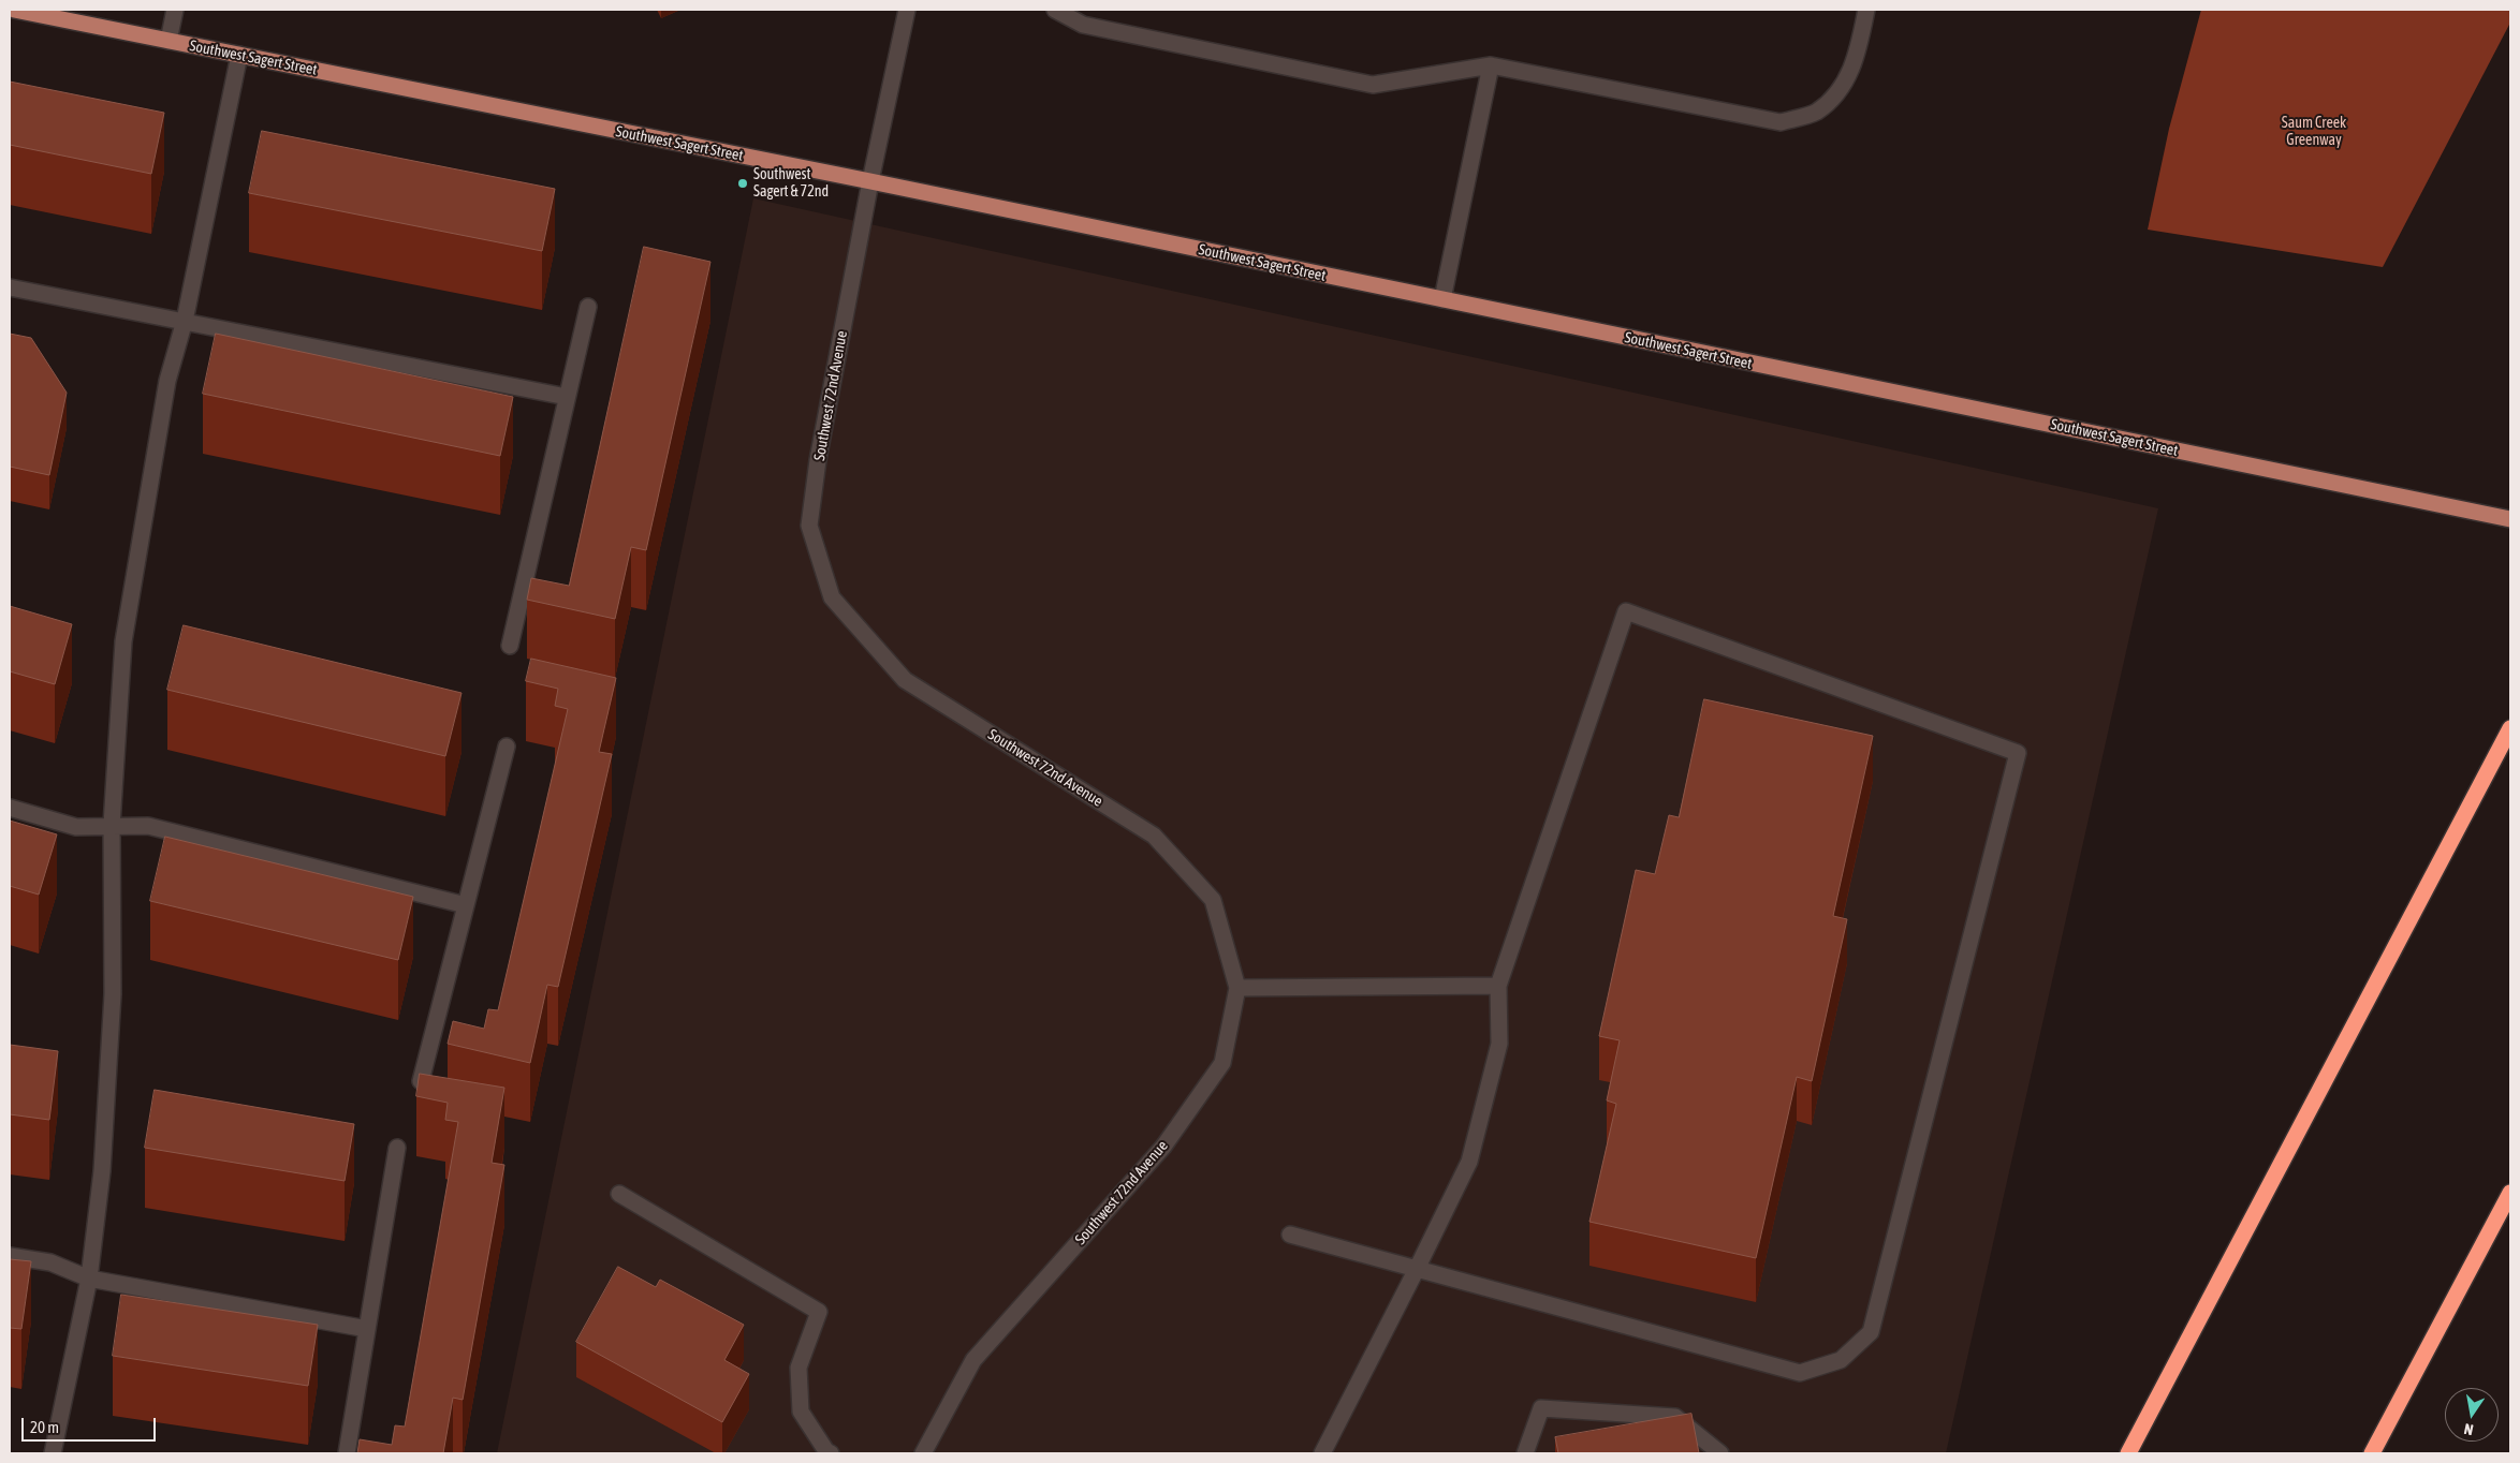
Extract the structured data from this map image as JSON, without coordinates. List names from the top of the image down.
{
  "streets": {
    "main road": ["Southwest Sagert Street"],
    "street": ["Southwest 72nd Avenue"]
  },
  "crossings": [
    ["Southwest Sagert Street", "Southwest 72nd Avenue"]
  ],
  "parks": ["Saum Creek Greenway"],
  "places": ["Southwest Sagert & 72nd"],
  "scale_bar": "20 m",
  "north": "bottom"
}
